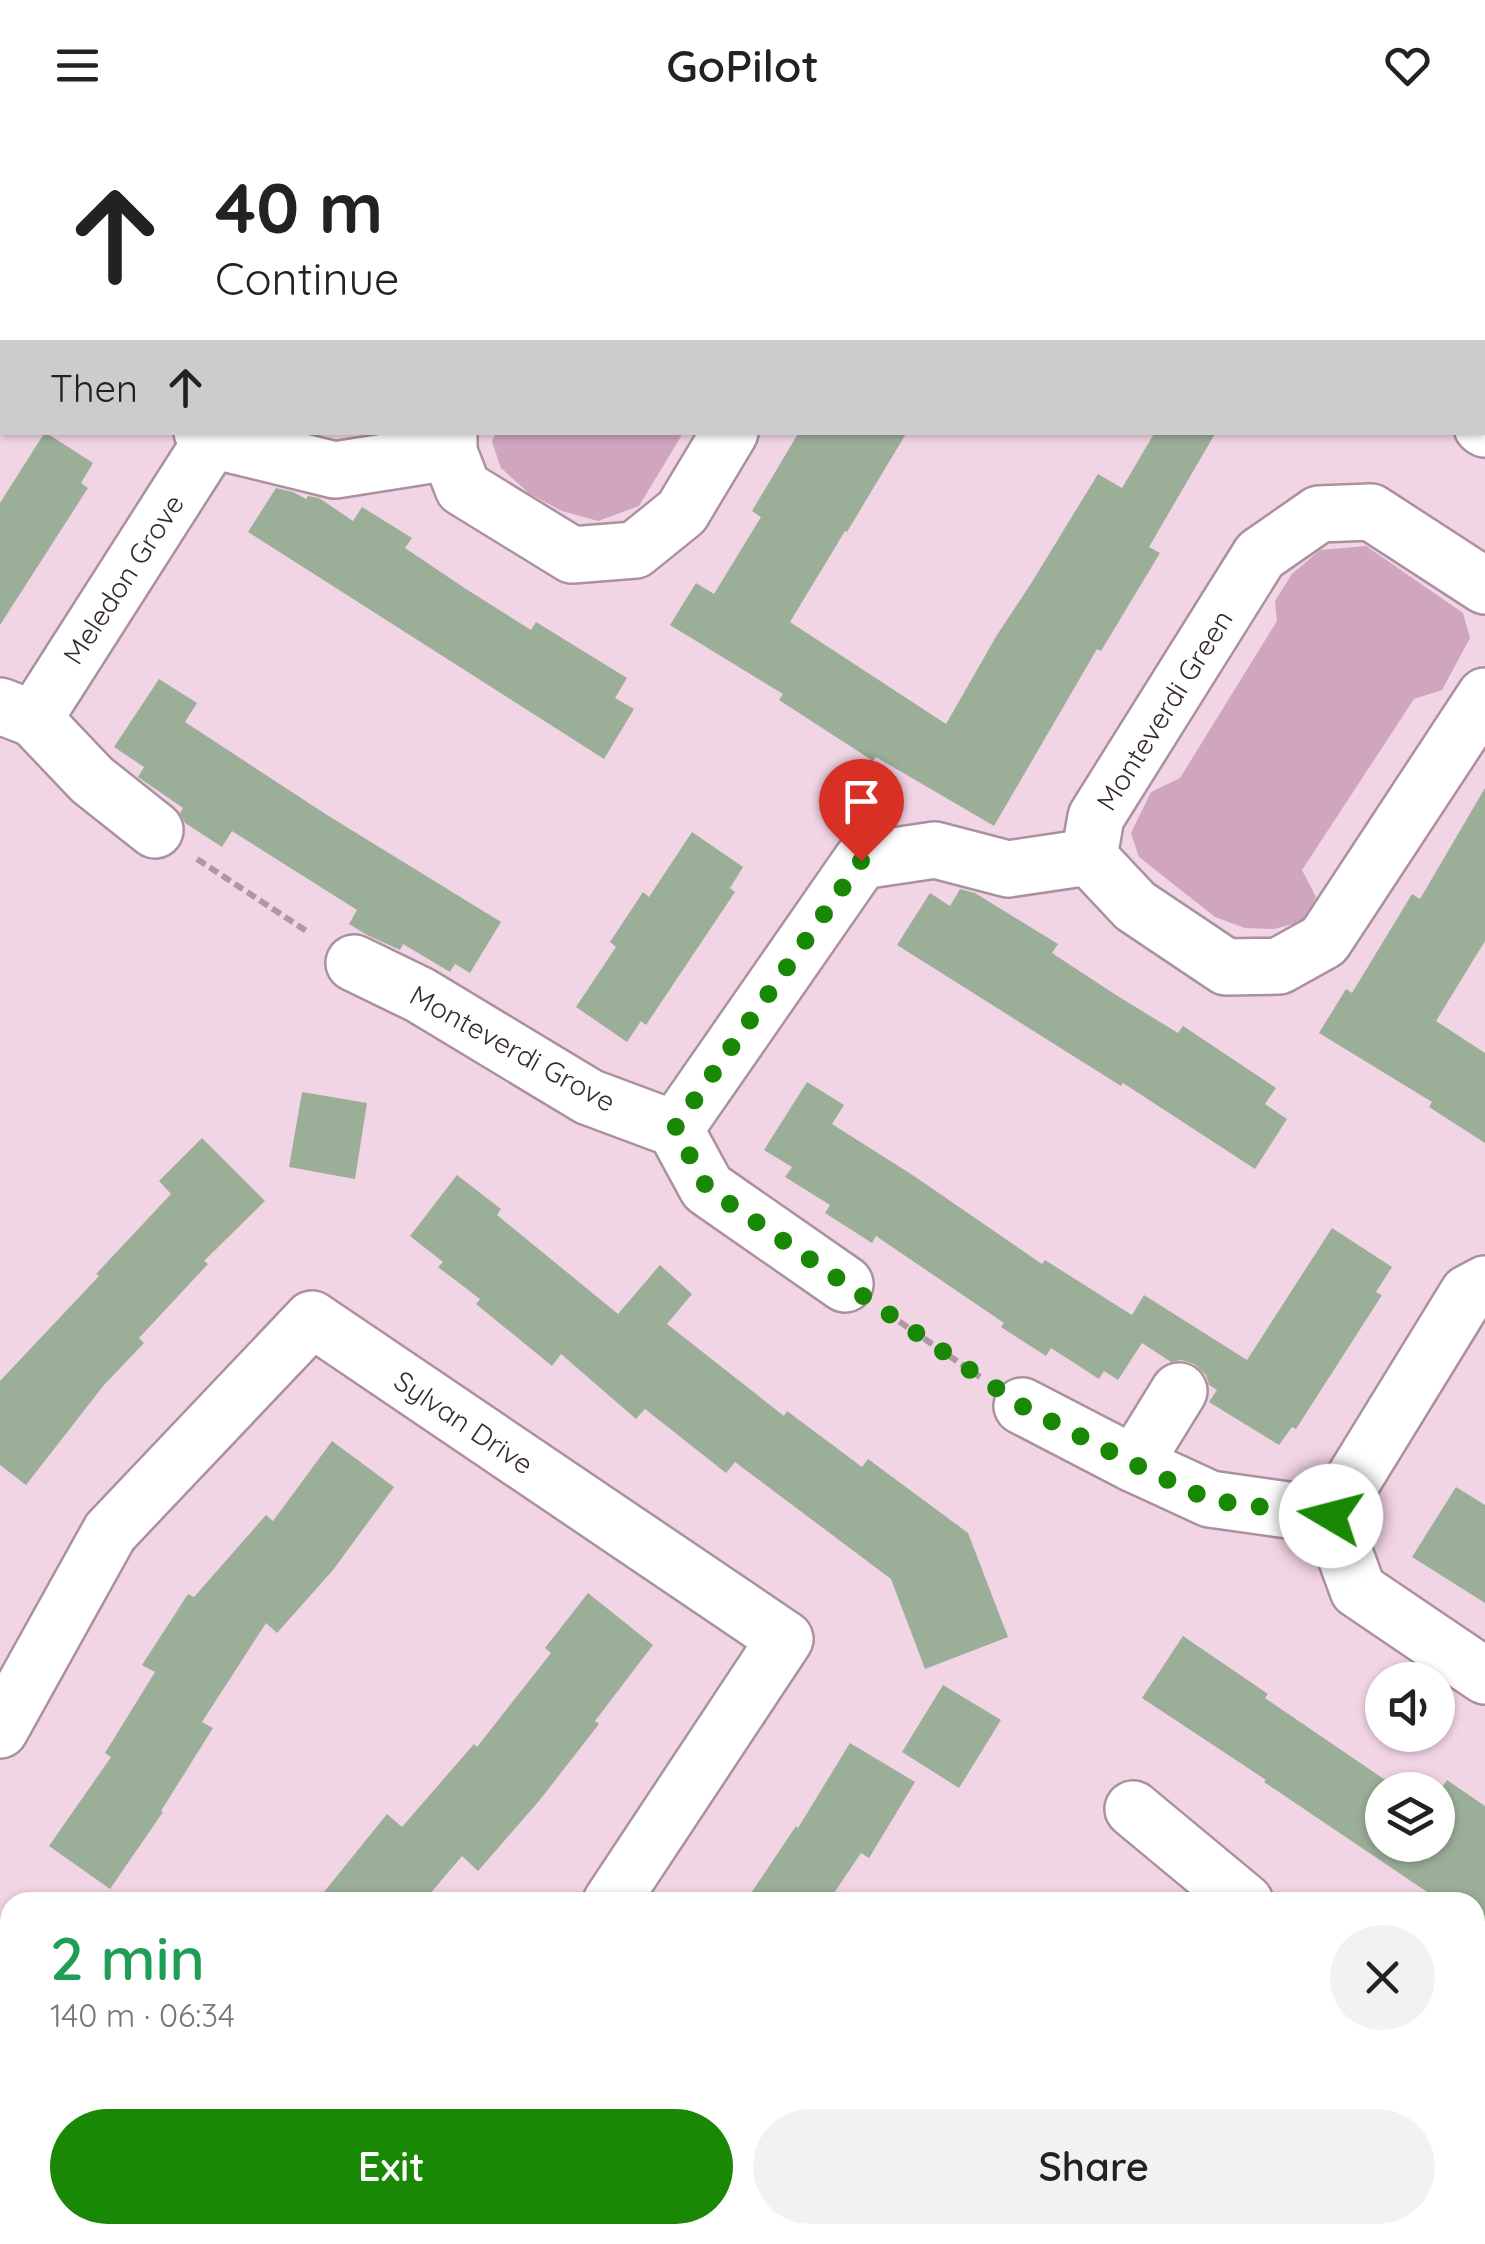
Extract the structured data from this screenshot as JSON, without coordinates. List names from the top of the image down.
{
  "streets": {
    "street": [
      "Meledon Grove",
      "Monteverdi Green",
      "Monteverdi Grove",
      "Sylvan Drive"
    ]
  },
  "page": {
    "header": "GoPilot",
    "turn": ["40 m", "Continue"],
    "then": "Then",
    "heading": ["2 min", "140 m · 06:34"],
    "buttons": ["Exit", "Share"]
  }
}
